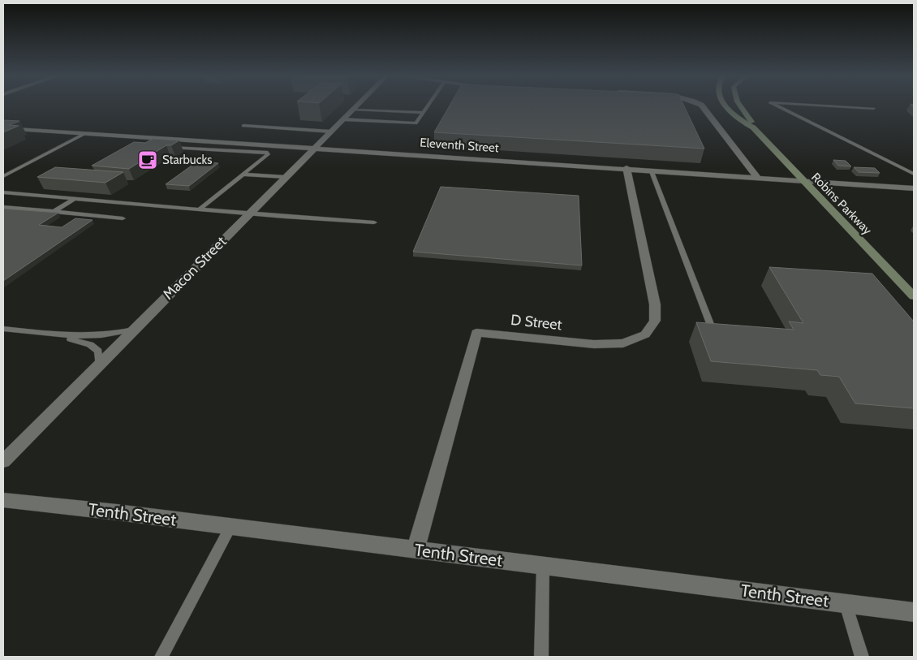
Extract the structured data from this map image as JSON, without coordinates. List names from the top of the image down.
{
  "streets": {
    "street": [
      "Eleventh Street",
      "Robins Parkway",
      "Macon Street",
      "D Street",
      "Tenth Street"
    ]
  },
  "crossings": [
    ["Eleventh Street", "Robins Parkway"],
    ["Eleventh Street", "Macon Street"],
    ["Eleventh Street", "D Street"],
    ["D Street", "Tenth Street"]
  ],
  "places": {
    "cafe": ["Starbucks"]
  }
}
